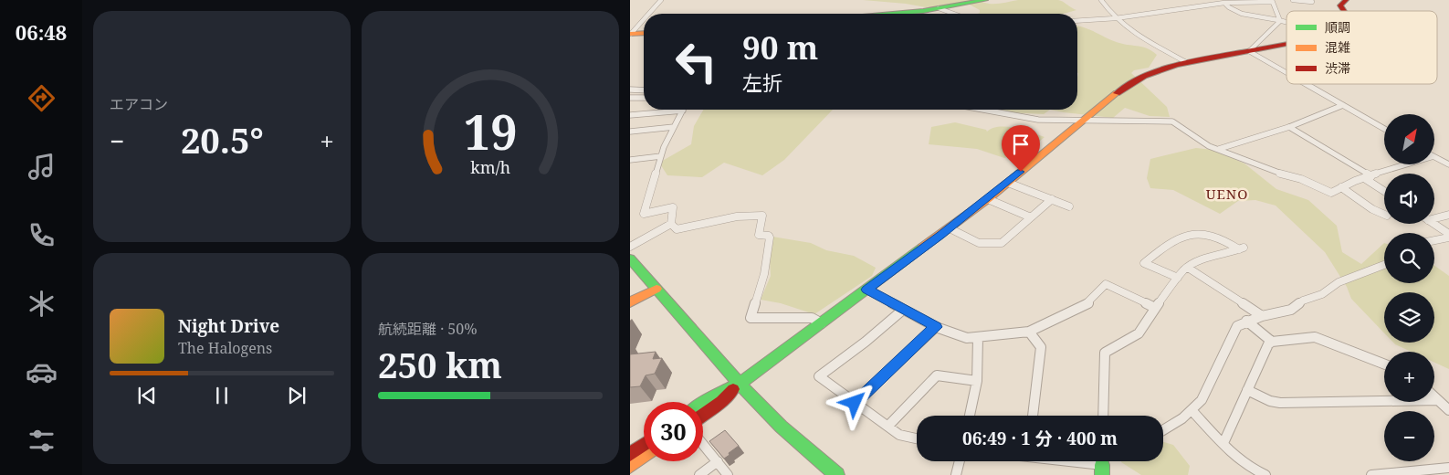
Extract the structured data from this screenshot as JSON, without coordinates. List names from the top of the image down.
{
  "districts": ["UENO"],
  "legend": ["順調", "混雑", "渋滞"],
  "north": "top right",
  "page": {
    "tabs": "06:48",
    "tile": [
      "エアコン",
      ["航続距離 · 50%", "250 km"]
    ],
    "turn": ["90 m", "左折"],
    "map_buttons": ["+", "−"],
    "heat": ["−", "20.5°", "+"],
    "song": ["Night Drive", "The Halogens"],
    "limit": "30",
    "trip": "06:49 · 1 分 · 400 m",
    "gauge": ["19", "km/h"]
  }
}
